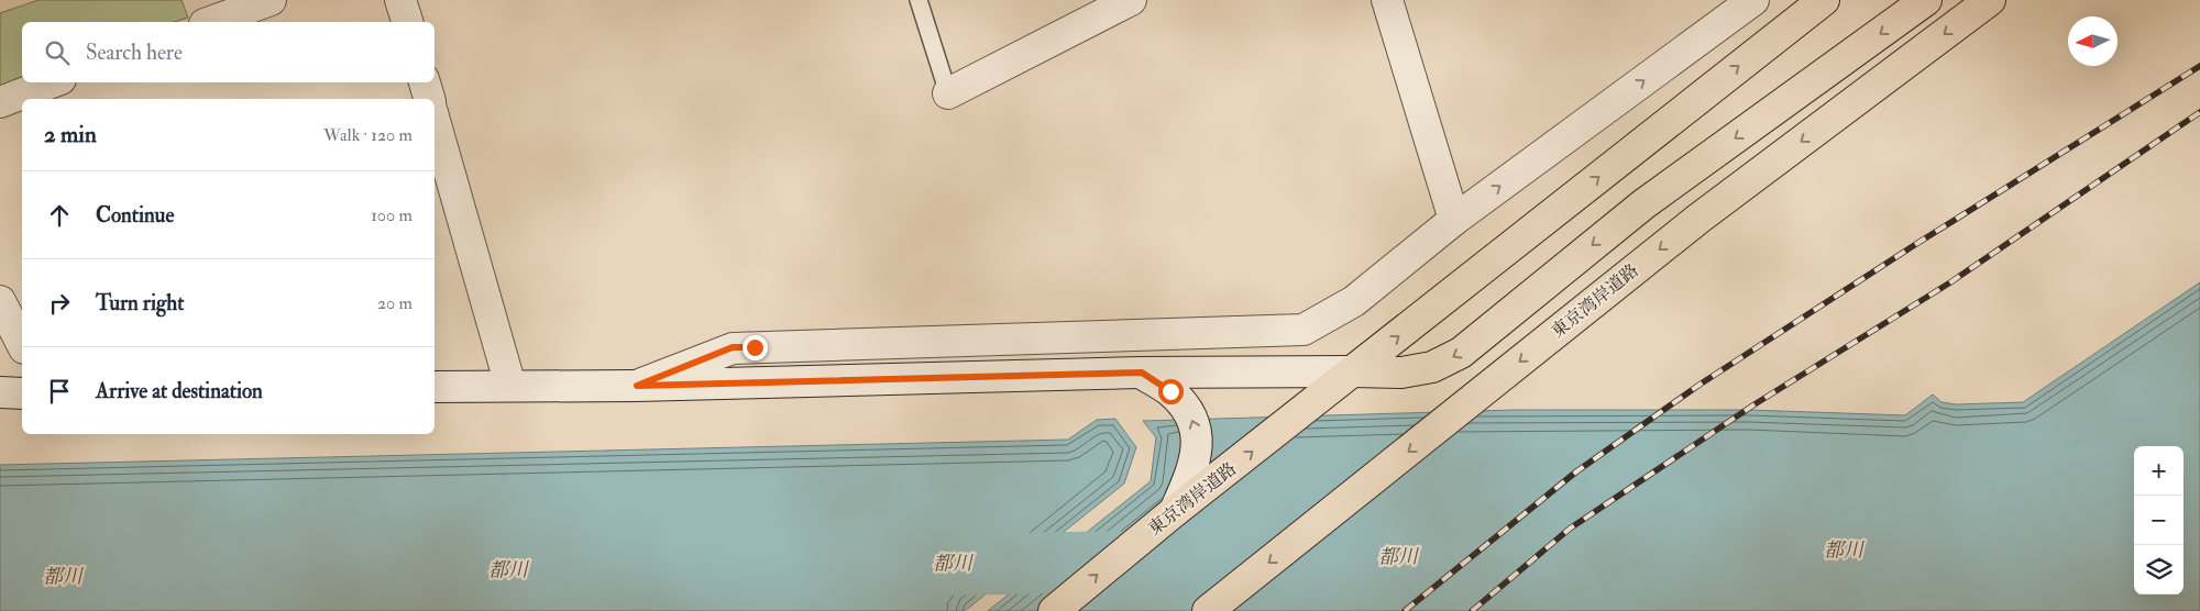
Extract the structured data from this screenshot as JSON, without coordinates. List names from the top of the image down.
{
  "streets": {
    "highway": ["東京湾岸道路"]
  },
  "water": ["都川"],
  "north": "left",
  "page": {
    "search": "Search here",
    "heading": ["2 min", "Walk · 120 m"],
    "list": [
      ["Continue", "100 m"],
      ["Turn right", "20 m"],
      "Arrive at destination"
    ],
    "map_buttons": ["+", "−"]
  }
}
